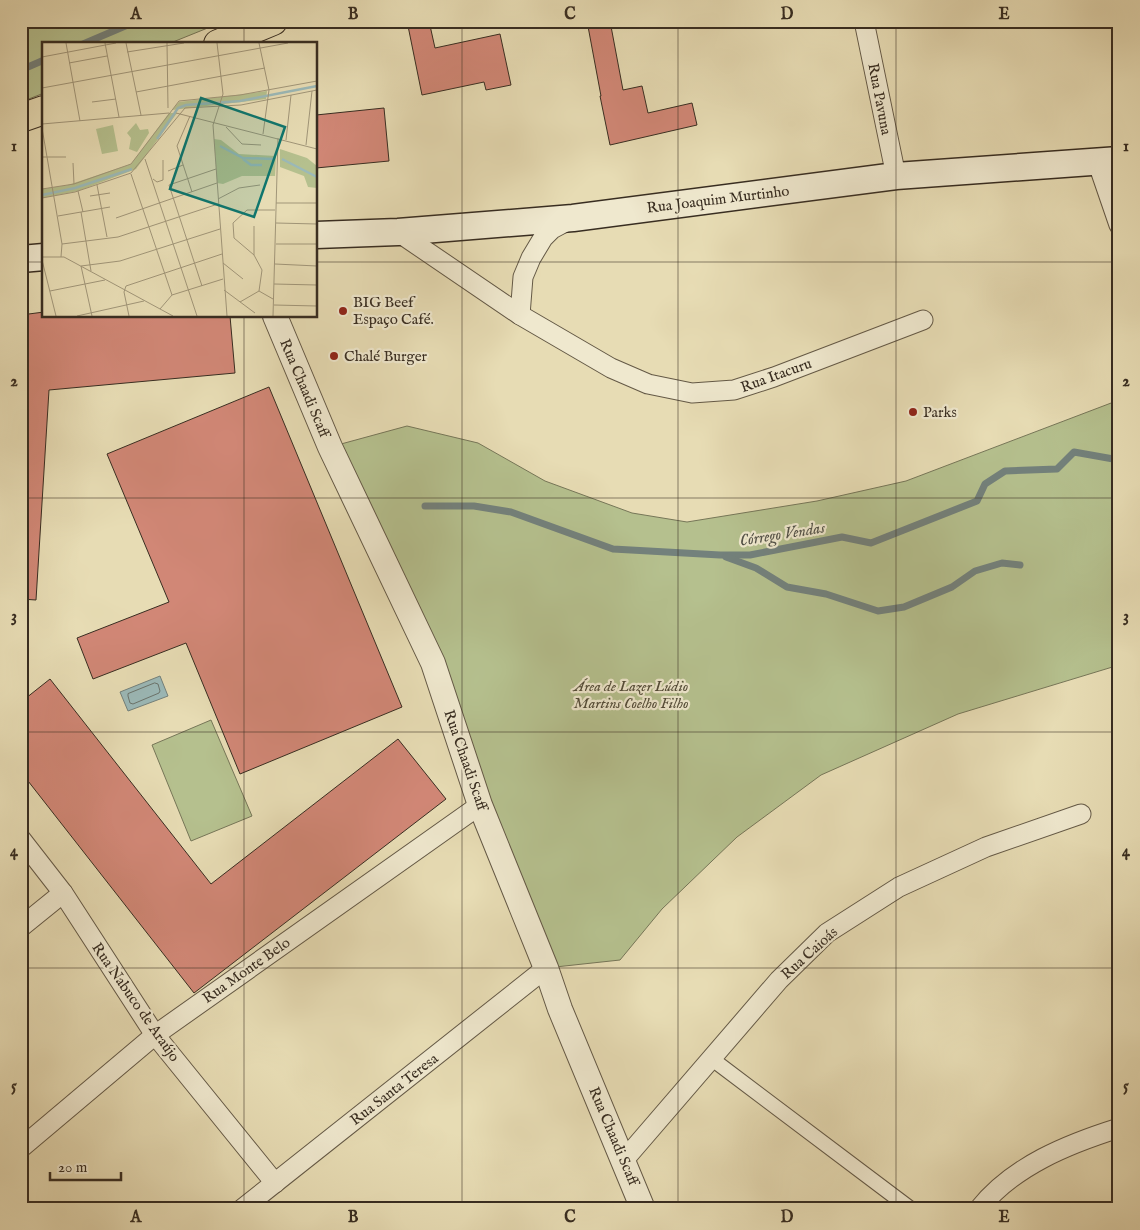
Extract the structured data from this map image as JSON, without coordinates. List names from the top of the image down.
{
  "streets": {
    "main road": ["Rua Joaquim Murtinho"],
    "street": [
      "Rua Pavuna",
      "Rua Itacuru",
      "Rua Chaadi Scaff",
      "Rua Caioás",
      "Rua Monte Belo",
      "Rua Nabuco de Araújo",
      "Rua Santa Teresa"
    ]
  },
  "crossings": [
    ["Rua Pavuna", "Rua Joaquim Murtinho"],
    ["Rua Joaquim Murtinho", "Rua Itacuru"],
    ["Rua Chaadi Scaff", "Rua Caioás"],
    ["Rua Chaadi Scaff", "Rua Monte Belo"],
    ["Rua Chaadi Scaff", "Rua Santa Teresa"],
    ["Rua Monte Belo", "Rua Nabuco de Araújo"],
    ["Rua Nabuco de Araújo", "Rua Santa Teresa"]
  ],
  "water": ["Córrego Vendas"],
  "parks": ["Área de Lazer Lúdio Martins Coelho Filho"],
  "places": ["BIG Beef Espaço Café.", "Chalé Burger", "Parks"],
  "scale_bar": "20 m",
  "grid": {
    "columns": [
      "A",
      "B",
      "C",
      "D",
      "E"
    ],
    "rows": [
      "1",
      "2",
      "3",
      "4",
      "5"
    ]
  }
}
